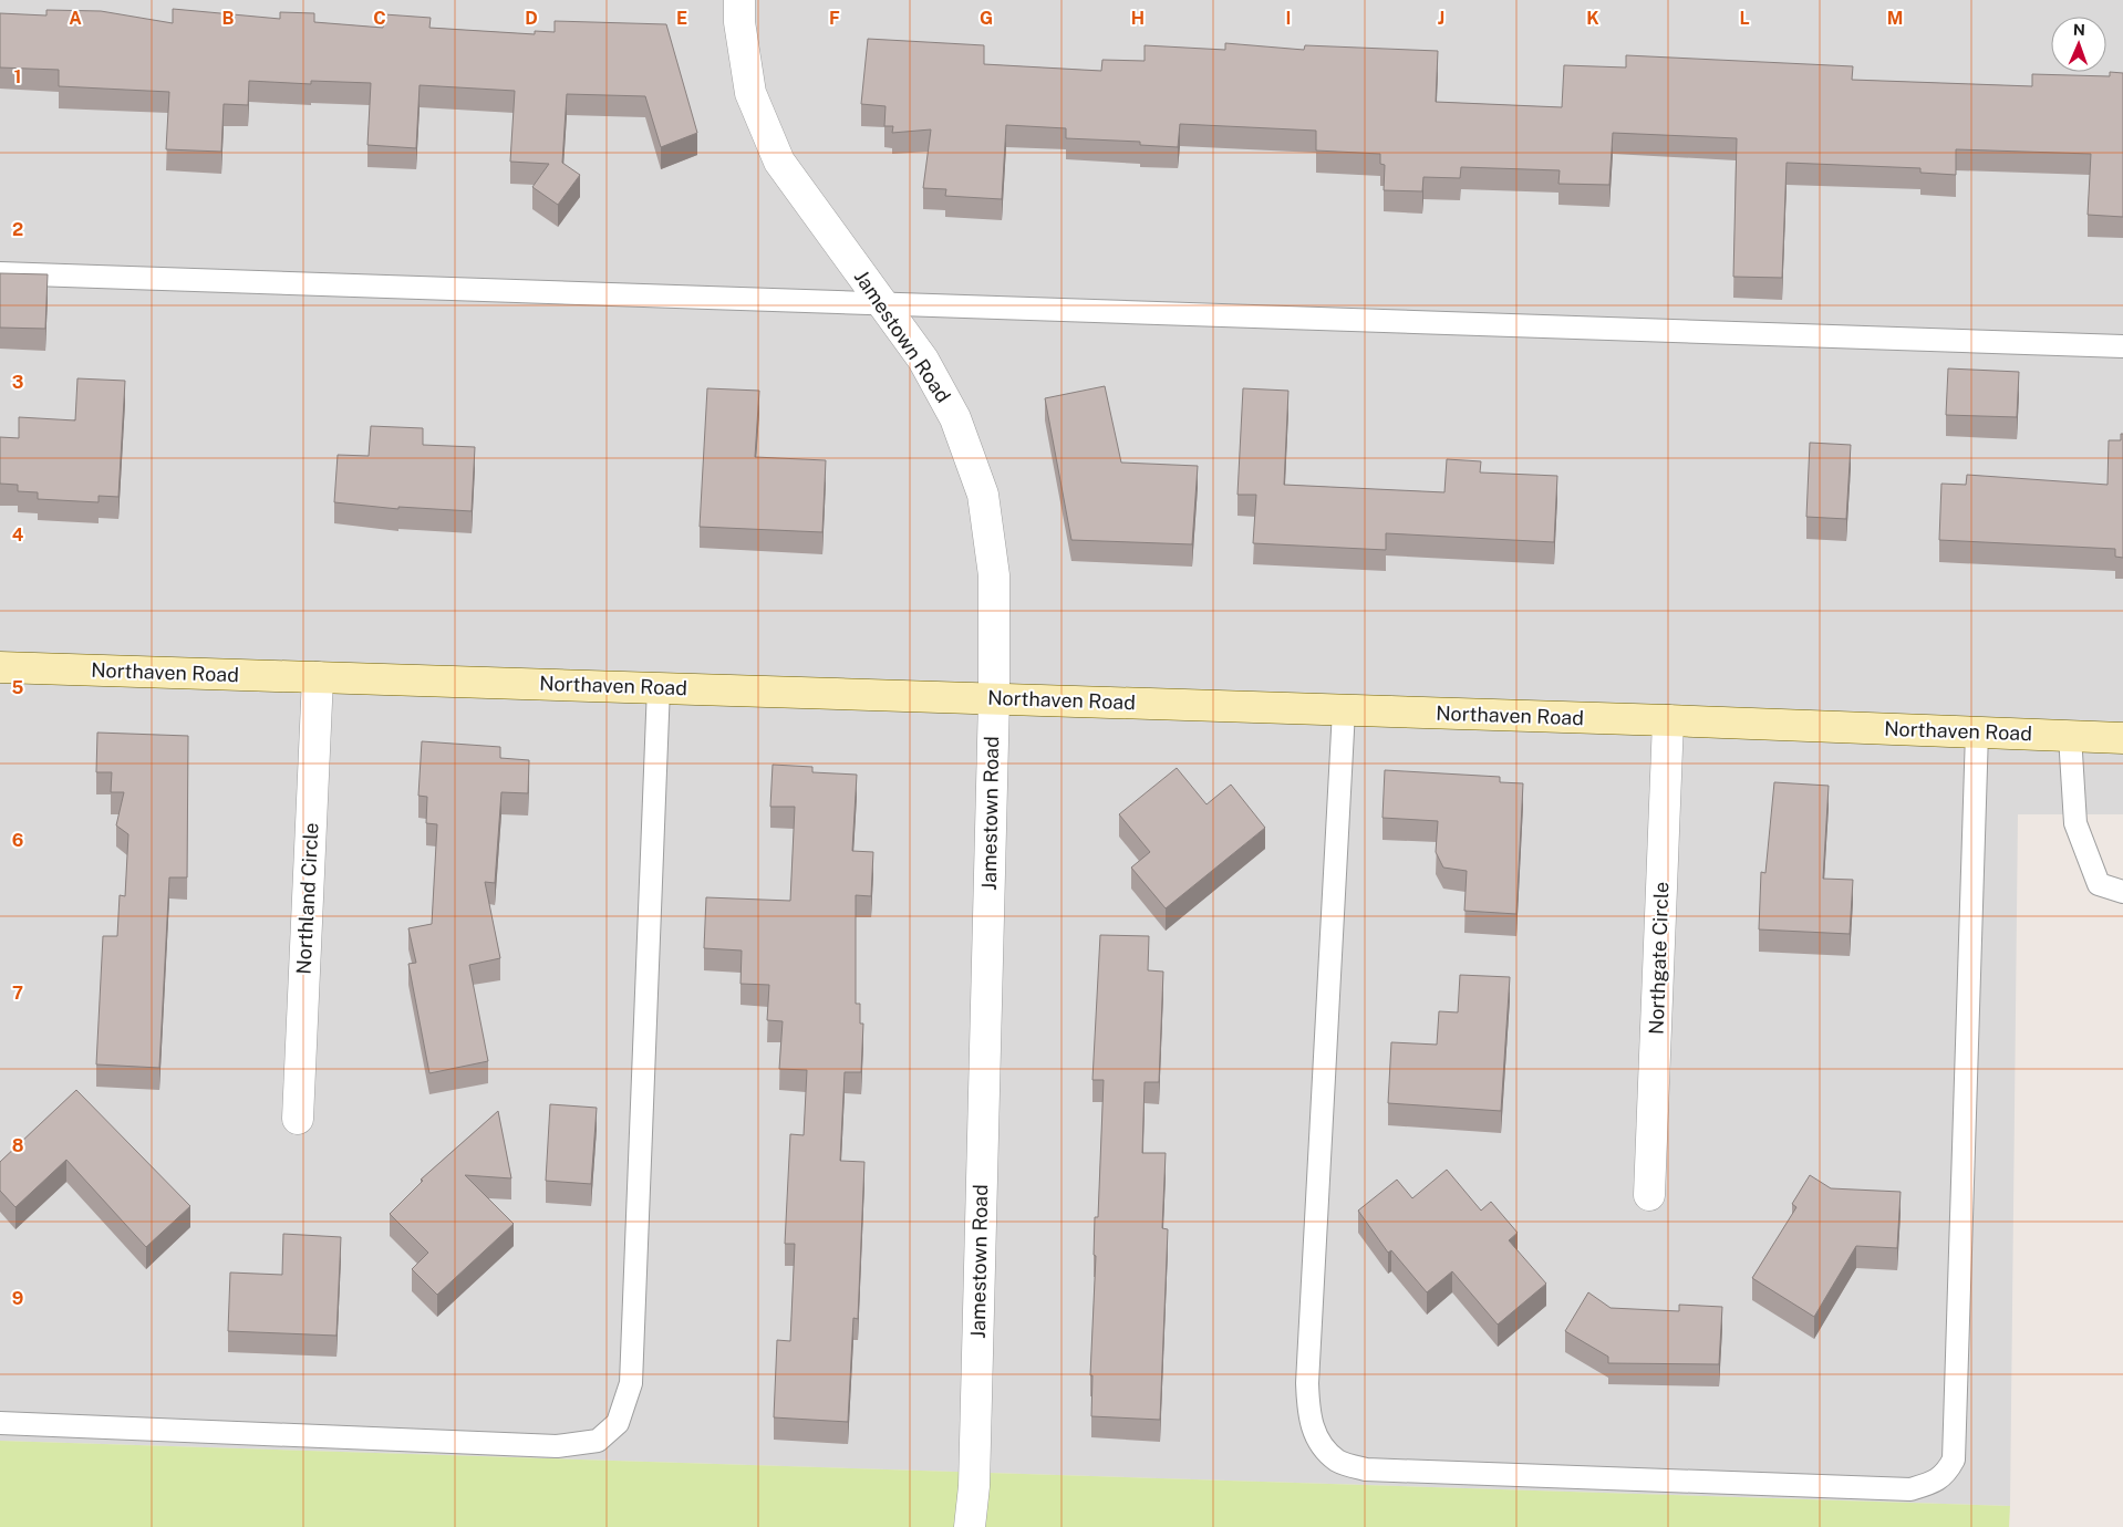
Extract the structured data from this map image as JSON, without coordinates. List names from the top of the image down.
{
  "streets": {
    "street": [
      "Jamestown Road",
      "Northaven Road",
      "Northland Circle",
      "Northgate Circle"
    ]
  },
  "crossings": [
    ["Jamestown Road", "Northaven Road"],
    ["Northaven Road", "Northland Circle"],
    ["Northaven Road", "Northgate Circle"]
  ],
  "north": "top",
  "grid": {
    "columns": [
      "A",
      "B",
      "C",
      "D",
      "E",
      "F",
      "G",
      "H",
      "I",
      "J",
      "K",
      "L",
      "M"
    ],
    "rows": [
      "1",
      "2",
      "3",
      "4",
      "5",
      "6",
      "7",
      "8",
      "9"
    ]
  }
}
